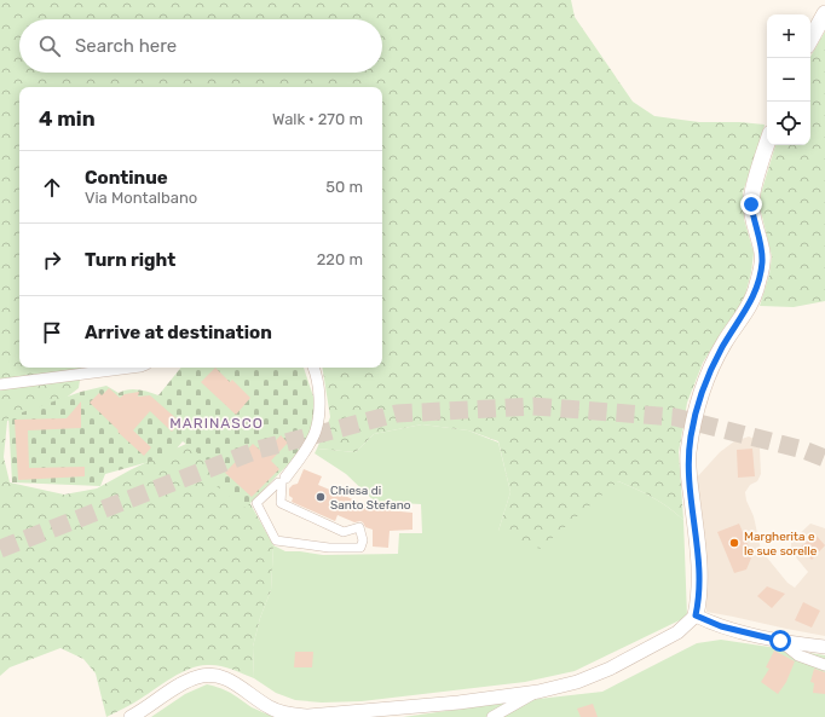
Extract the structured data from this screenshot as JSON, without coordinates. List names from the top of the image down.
{
  "districts": ["MARINASCO"],
  "places": ["Chiesa di Santo Stefano", "Margherita e le sue sorelle"],
  "page": {
    "map_buttons": ["+", "−"],
    "search": "Search here",
    "heading": ["4 min", "Walk · 270 m"],
    "list": [
      ["Continue", "Via Montalbano", "50 m"],
      ["Turn right", "220 m"],
      "Arrive at destination"
    ]
  }
}
